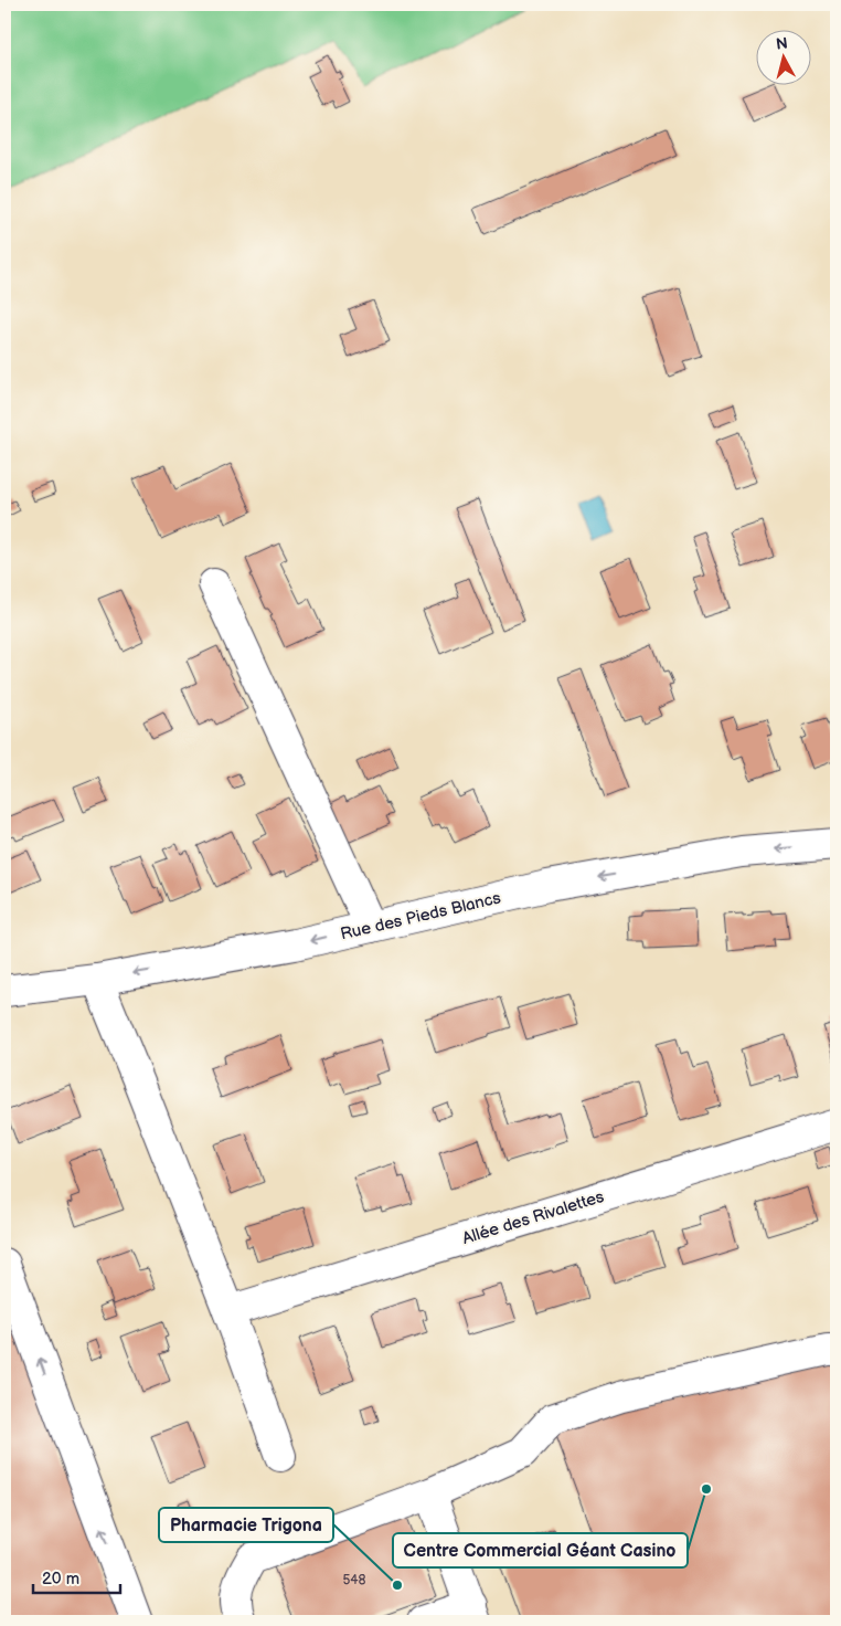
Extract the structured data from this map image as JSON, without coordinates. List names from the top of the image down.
{
  "streets": {
    "street": ["Rue des Pieds Blancs", "Allée des Rivalettes"]
  },
  "one_way": ["Rue des Pieds Blancs"],
  "places": ["Centre Commercial Géant Casino", "Pharmacie Trigona"],
  "house_numbers": ["548"],
  "scale_bar": "20 m",
  "north": "top"
}
